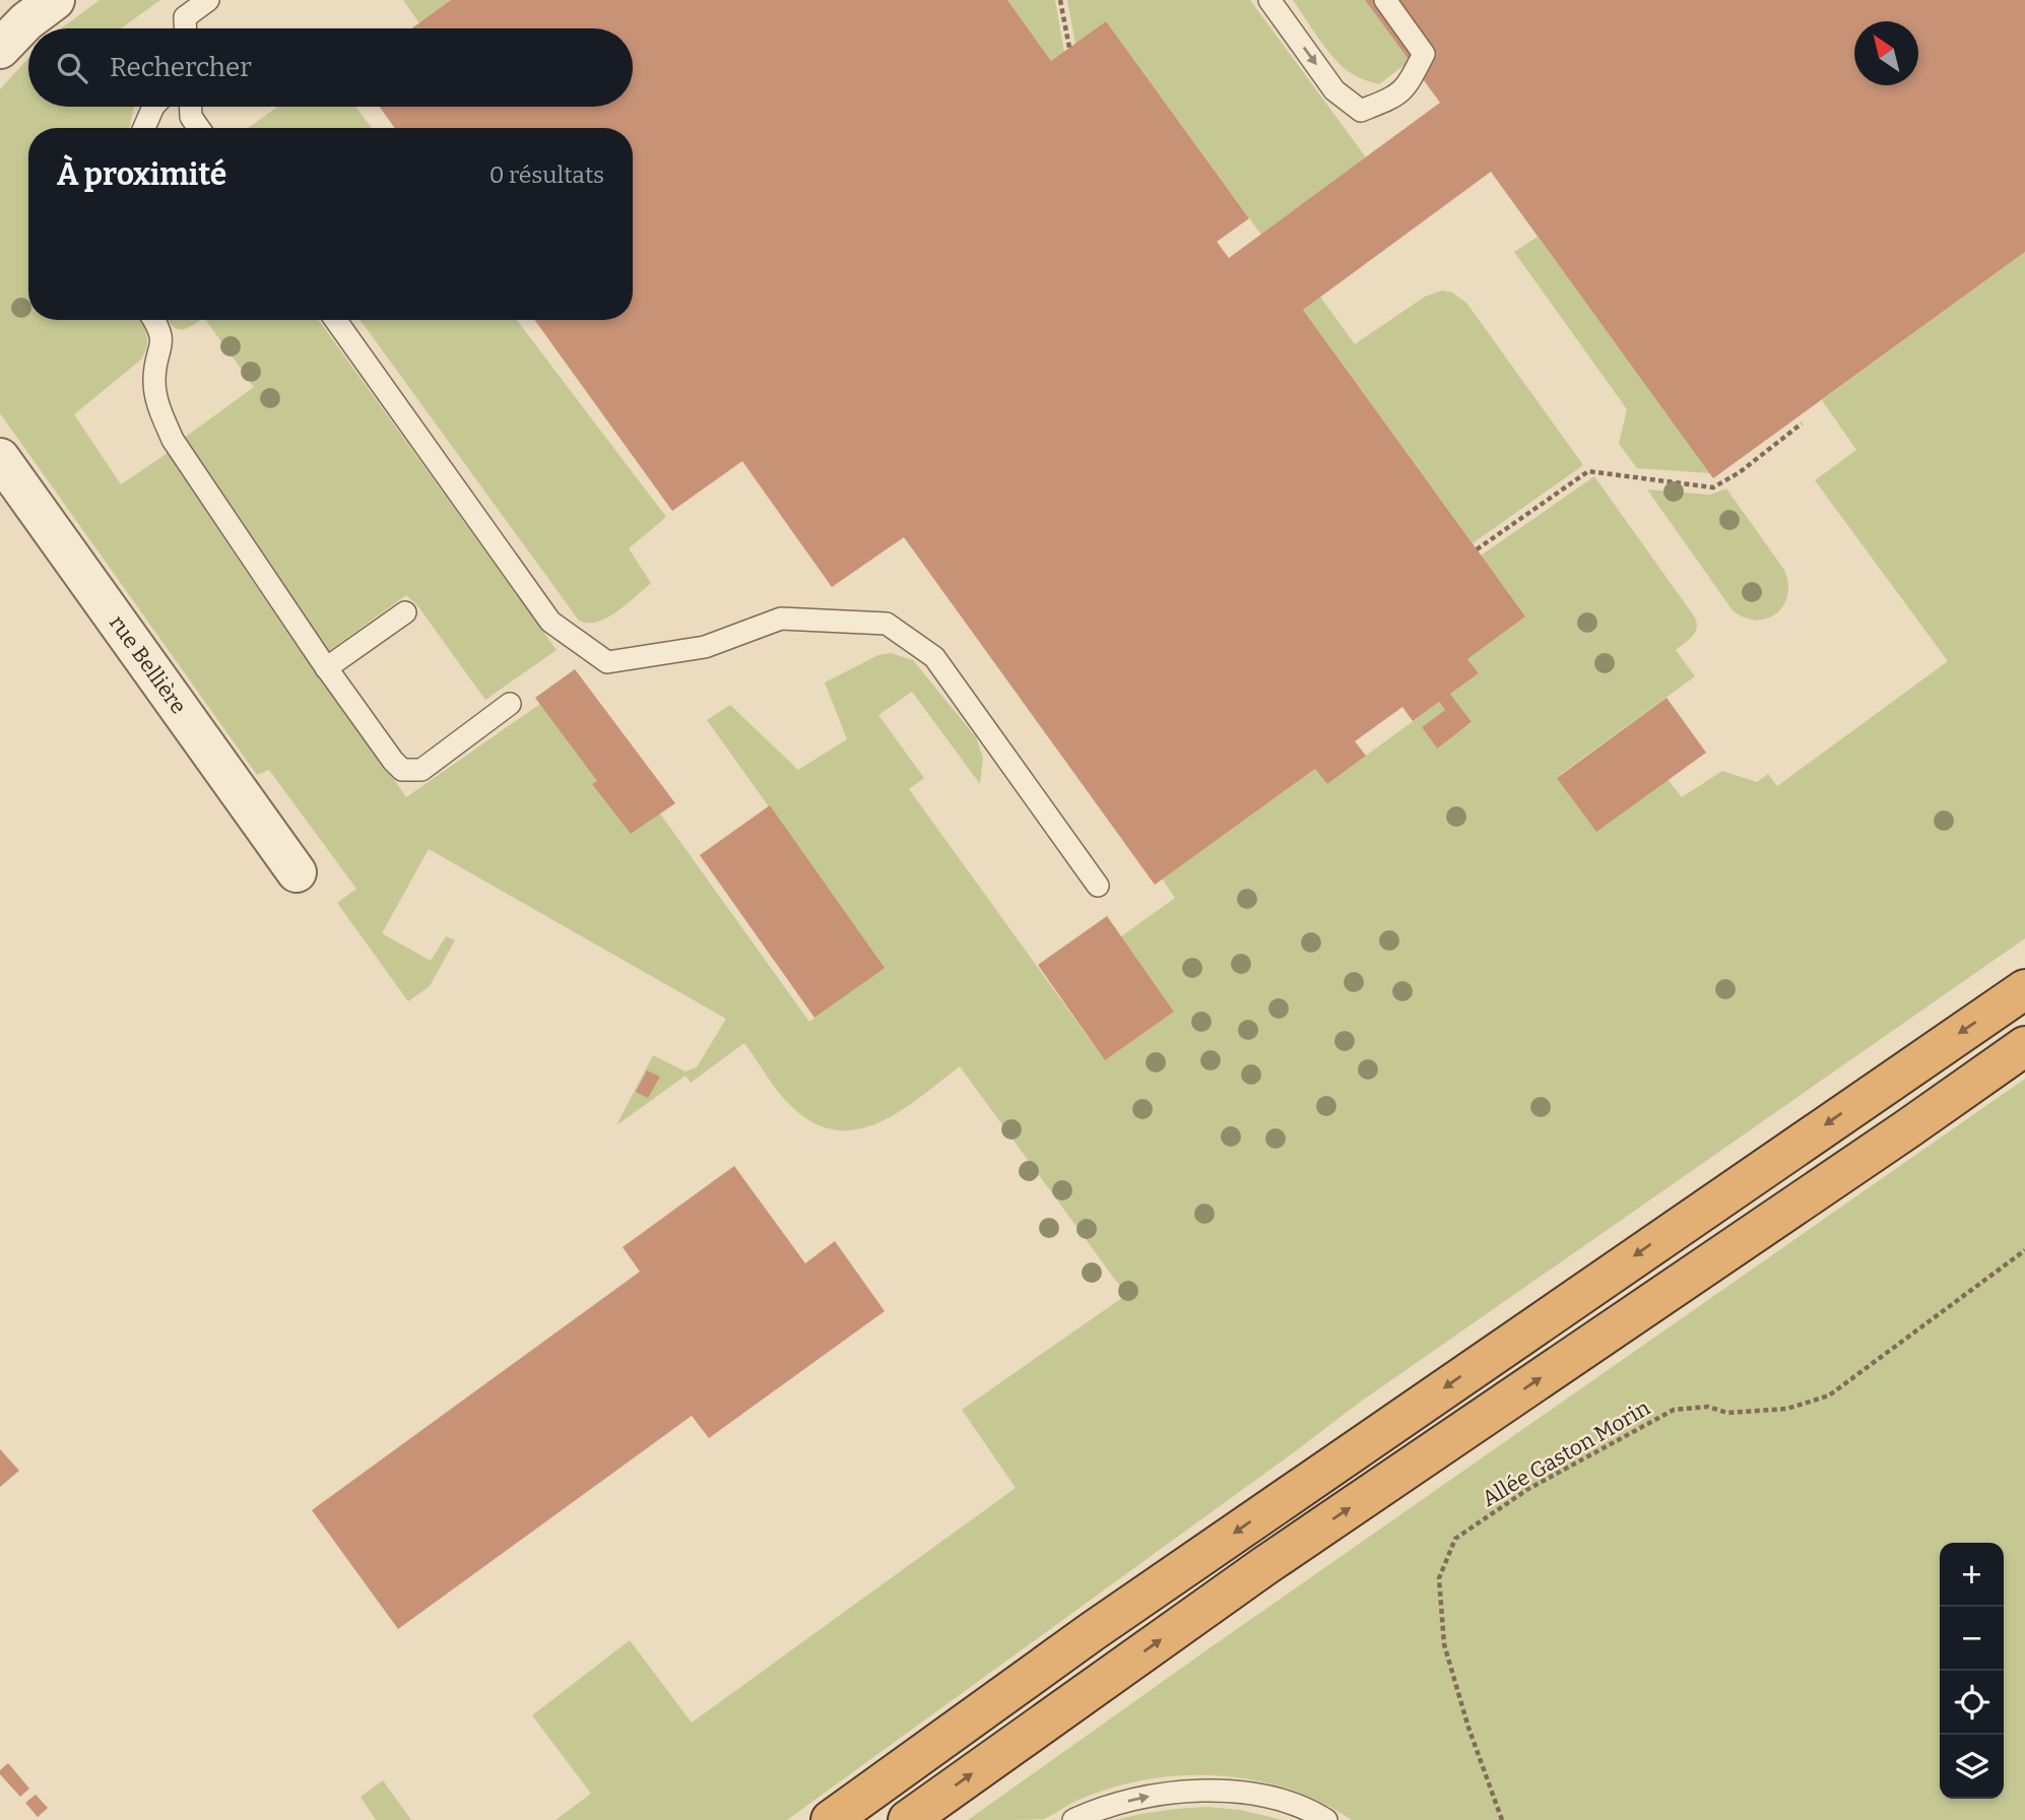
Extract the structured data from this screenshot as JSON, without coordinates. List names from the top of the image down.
{
  "streets": {
    "street": ["rue Bellière"],
    "path": ["Allée Gaston Morin"]
  },
  "north": "top left",
  "page": {
    "search": "Rechercher",
    "heading": ["À proximité", "0 résultats"],
    "map_buttons": ["+", "−"]
  }
}
